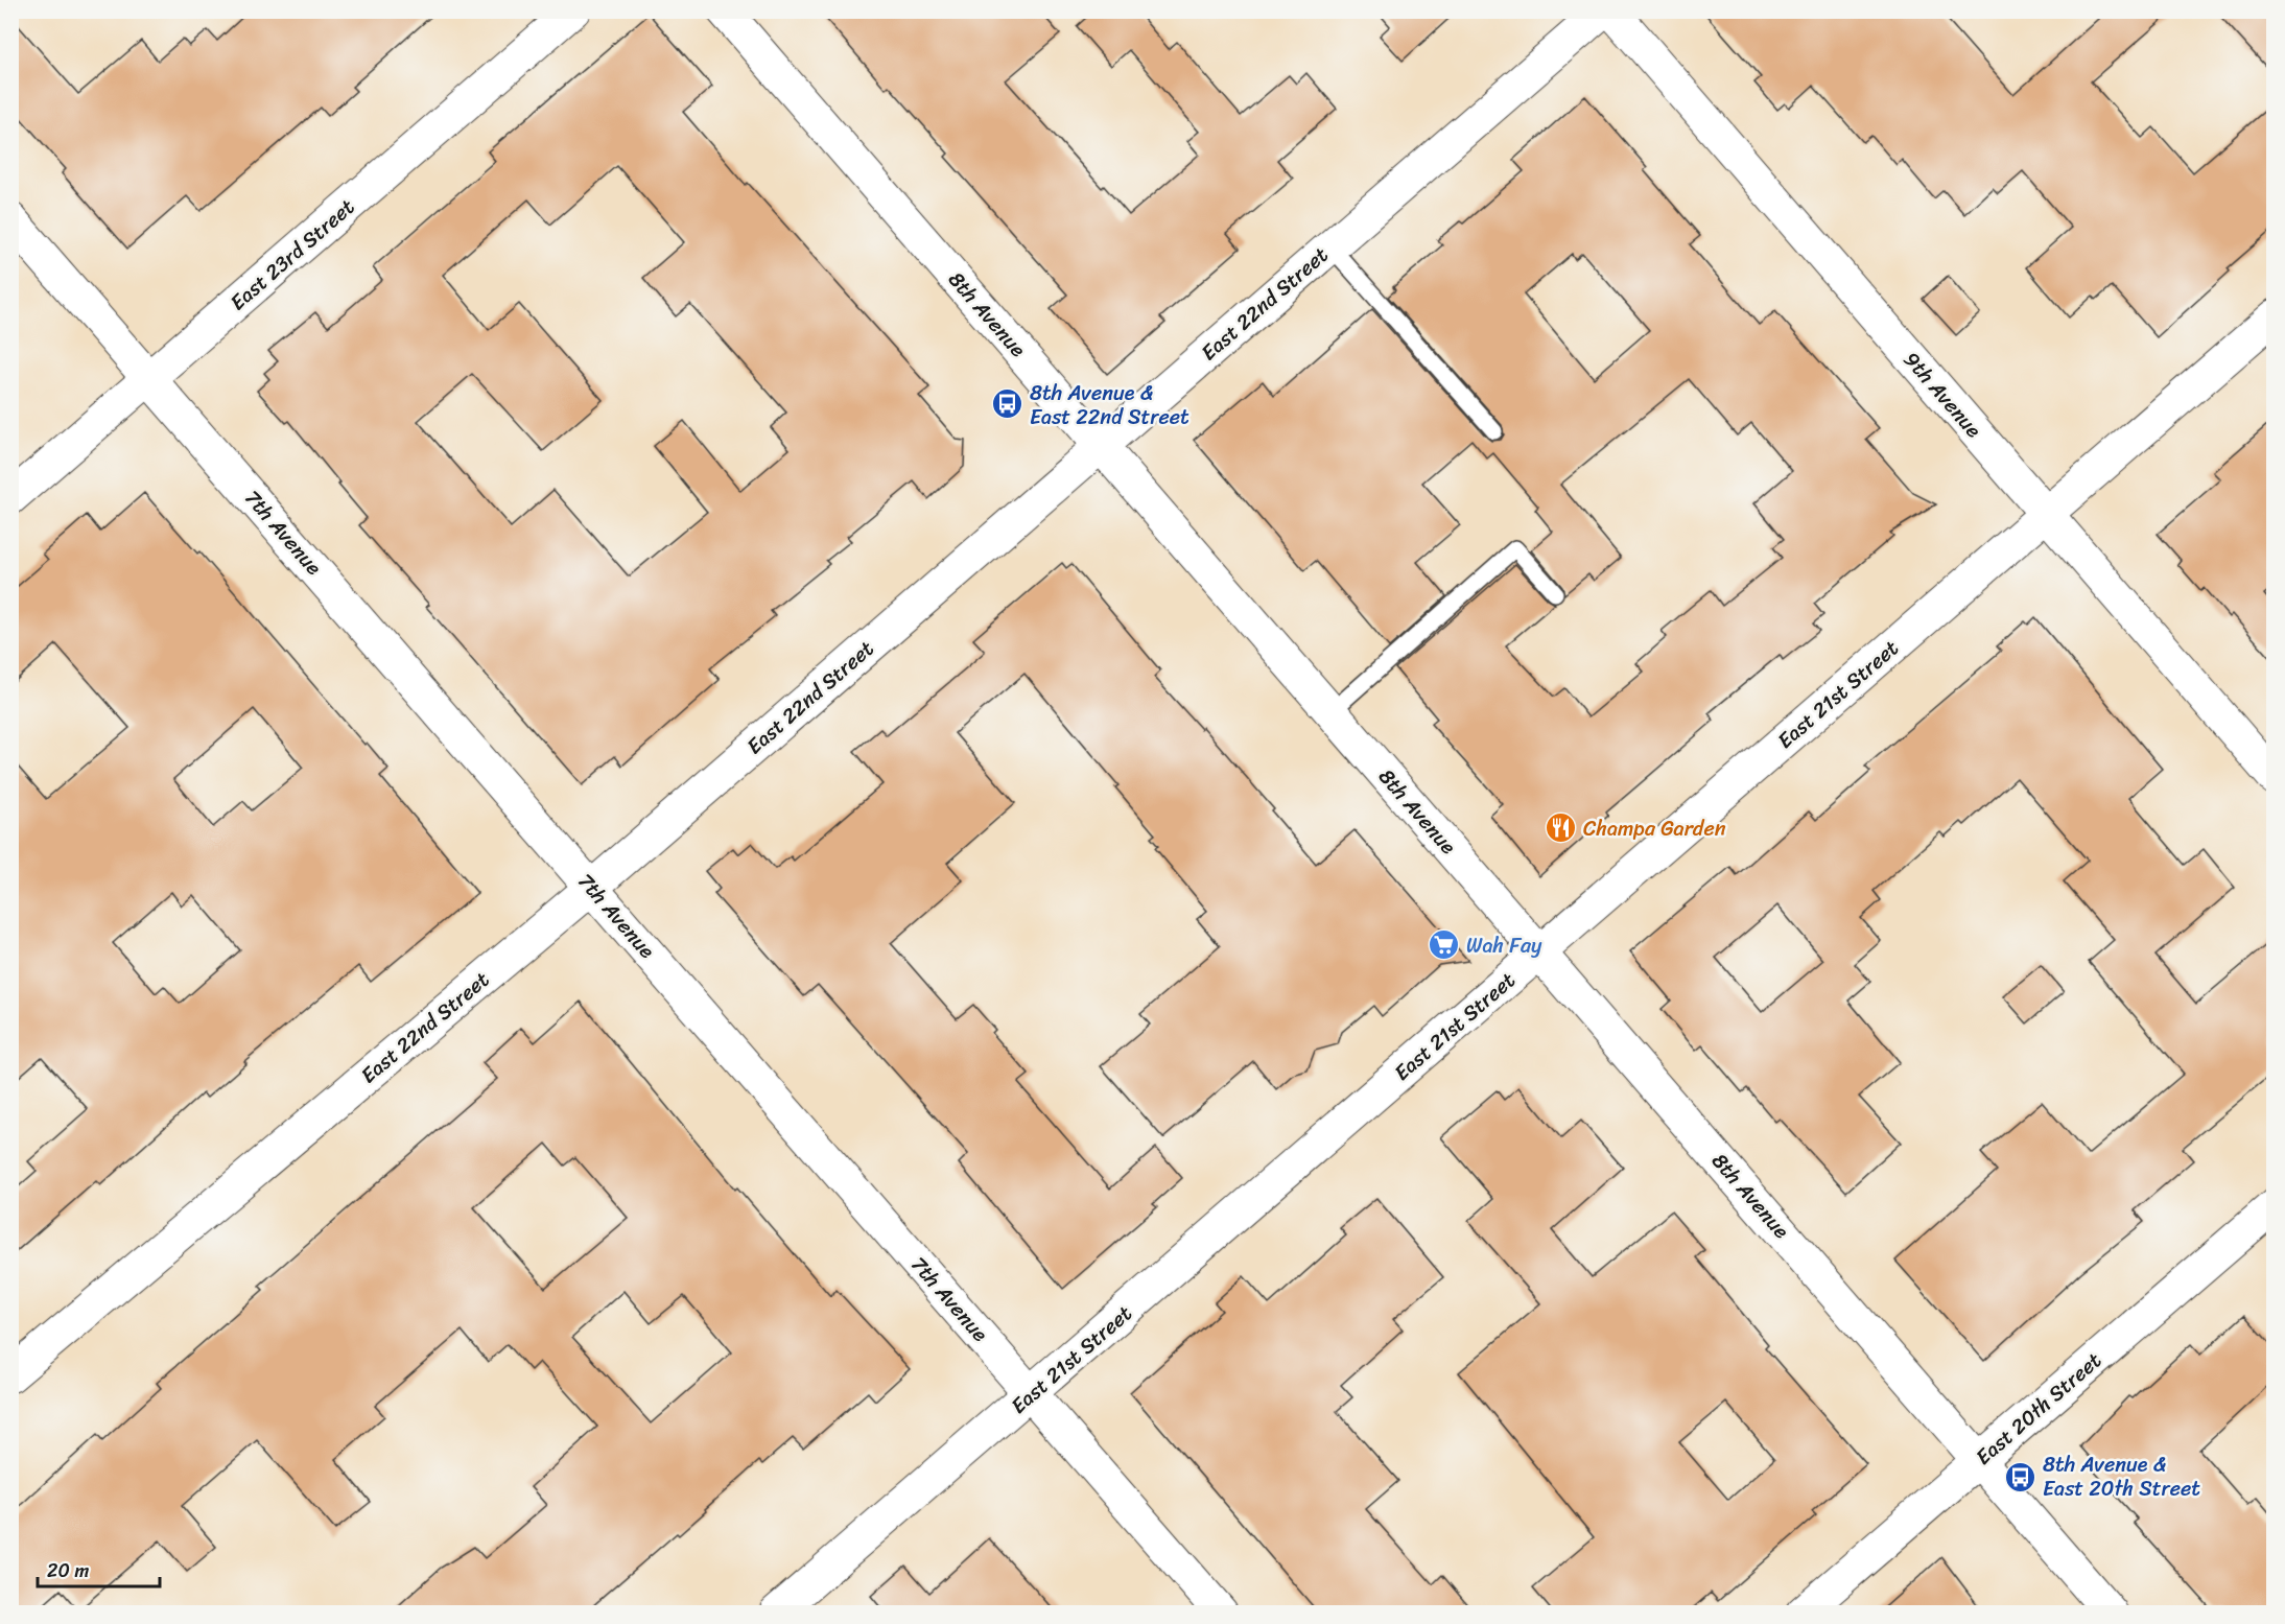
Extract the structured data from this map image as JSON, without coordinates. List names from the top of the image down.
{
  "streets": {
    "street": [
      "East 23rd Street",
      "East 22nd Street",
      "8th Avenue",
      "9th Avenue",
      "7th Avenue",
      "East 21st Street",
      "East 20th Street"
    ]
  },
  "crossings": [
    ["East 23rd Street", "7th Avenue"],
    ["East 22nd Street", "8th Avenue"],
    ["East 22nd Street", "7th Avenue"],
    ["8th Avenue", "East 21st Street"],
    ["8th Avenue", "East 20th Street"],
    ["9th Avenue", "East 21st Street"],
    ["7th Avenue", "East 21st Street"]
  ],
  "places": {
    "bus stop": ["8th Avenue & East 22nd Street", "8th Avenue & East 20th Street"],
    "restaurant": ["Champa Garden"],
    "supermarket": ["Wah Fay"]
  },
  "scale_bar": "20 m"
}
